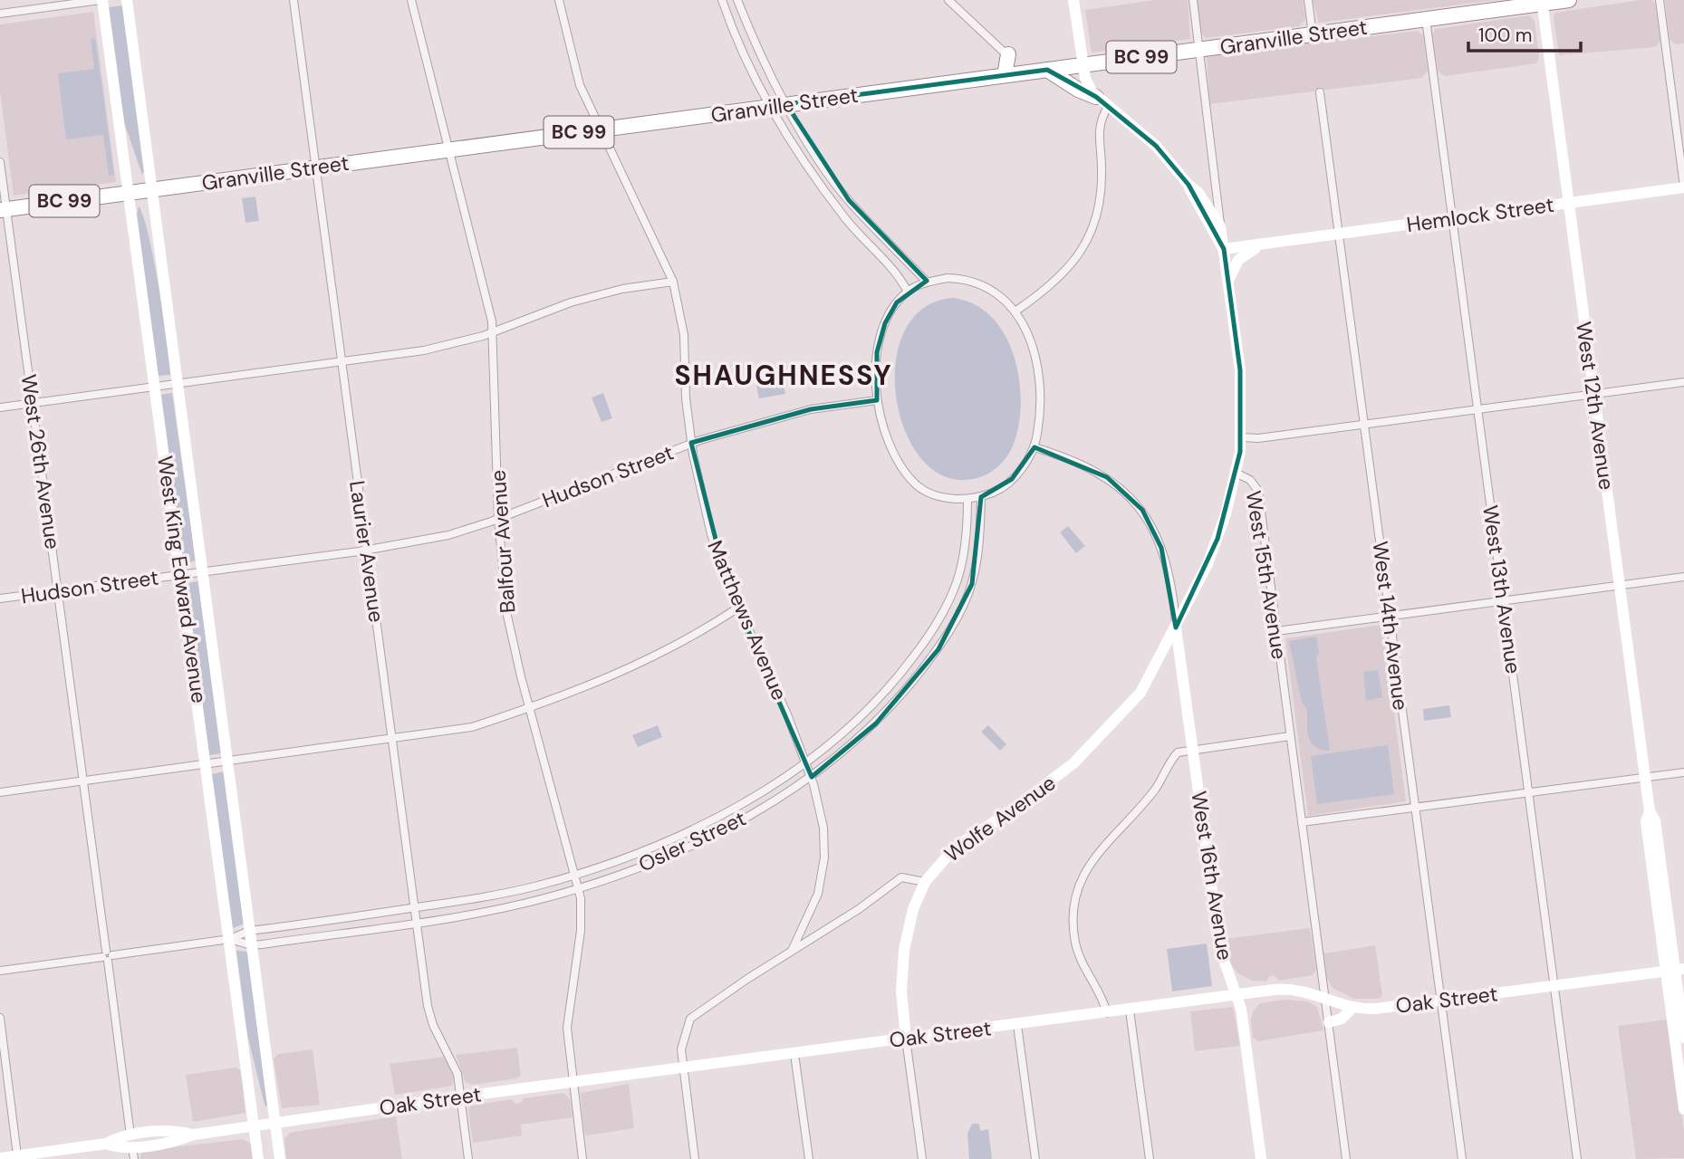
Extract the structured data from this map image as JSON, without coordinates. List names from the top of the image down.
{
  "streets": {
    "highway": ["Granville Street", "BC 99"],
    "main road": [
      "Hemlock Street",
      "West 12th Avenue",
      "West 15th Avenue",
      "West King Edward Avenue",
      "Wolfe Avenue",
      "West 16th Avenue",
      "Oak Street"
    ],
    "street": [
      "West 26th Avenue",
      "Hudson Street",
      "Balfour Avenue",
      "Laurier Avenue",
      "West 13th Avenue",
      "Matthews Avenue",
      "West 14th Avenue",
      "Osler Street"
    ]
  },
  "crossings": [
    ["Granville Street", "West 12th Avenue"],
    ["Granville Street", "West 26th Avenue"],
    ["Granville Street", "Balfour Avenue"],
    ["Granville Street", "Laurier Avenue"],
    ["Granville Street", "West 15th Avenue"],
    ["Granville Street", "West King Edward Avenue"],
    ["Granville Street", "West 13th Avenue"],
    ["Granville Street", "Matthews Avenue"],
    ["Hemlock Street", "West 12th Avenue"],
    ["Hemlock Street", "West 15th Avenue"],
    ["Hemlock Street", "West 13th Avenue"],
    ["Hemlock Street", "West 14th Avenue"],
    ["West 12th Avenue", "Oak Street"],
    ["West 26th Avenue", "Hudson Street"],
    ["West 26th Avenue", "Osler Street"],
    ["West 26th Avenue", "Oak Street"],
    ["Hudson Street", "Balfour Avenue"],
    ["Hudson Street", "Laurier Avenue"],
    ["Hudson Street", "West King Edward Avenue"],
    ["Hudson Street", "Matthews Avenue"],
    ["Hudson Street", "Osler Street"],
    ["Balfour Avenue", "Osler Street"],
    ["Balfour Avenue", "Oak Street"],
    ["Laurier Avenue", "Osler Street"],
    ["Laurier Avenue", "Oak Street"],
    ["West 15th Avenue", "Wolfe Avenue"],
    ["West 15th Avenue", "Oak Street"],
    ["West King Edward Avenue", "Osler Street"],
    ["West King Edward Avenue", "Oak Street"],
    ["West 13th Avenue", "Oak Street"],
    ["Matthews Avenue", "Osler Street"],
    ["West 14th Avenue", "Oak Street"],
    ["Wolfe Avenue", "West 16th Avenue"],
    ["Wolfe Avenue", "Oak Street"],
    ["West 16th Avenue", "Oak Street"]
  ],
  "districts": ["SHAUGHNESSY"],
  "scale_bar": "100 m"
}
